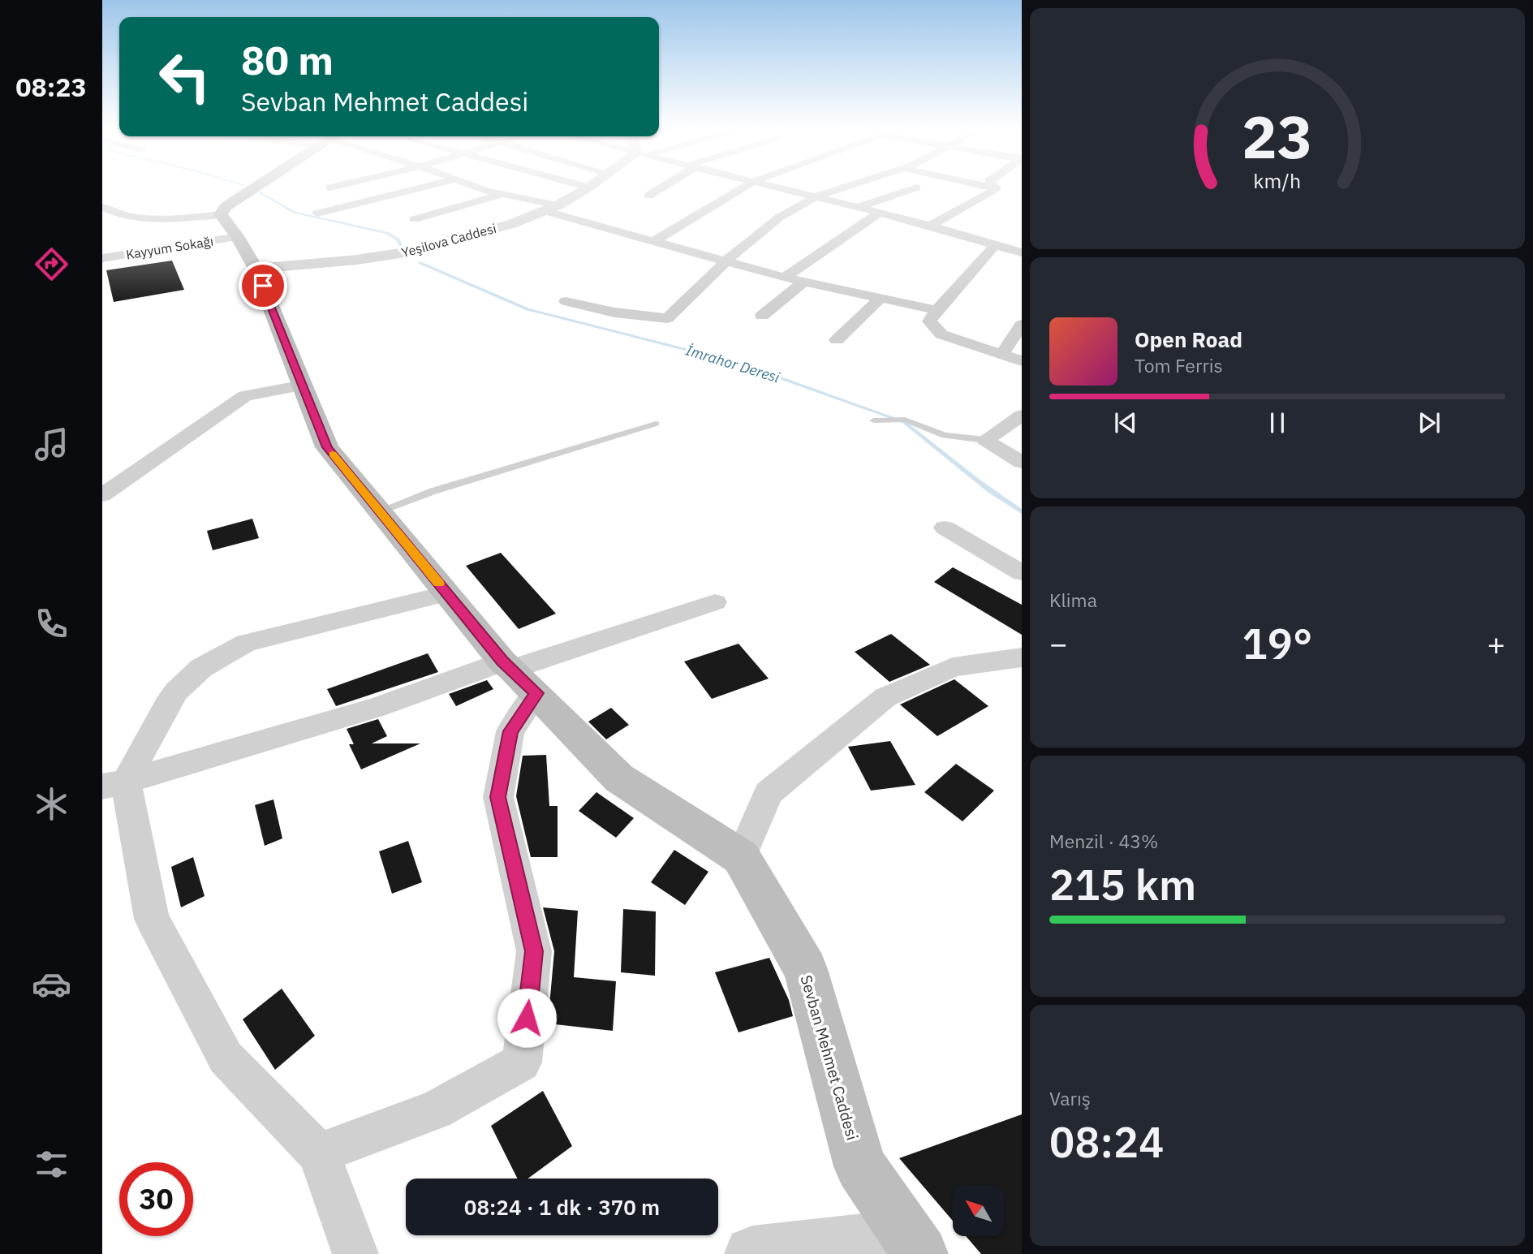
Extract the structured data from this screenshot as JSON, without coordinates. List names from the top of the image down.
{
  "streets": {
    "main road": ["Sevban Mehmet Caddesi"],
    "street": ["Yeşilova Caddesi", "Kayyum Sokağı"]
  },
  "crossings": [
    ["Yeşilova Caddesi", "Sevban Mehmet Caddesi"],
    ["Kayyum Sokağı", "Sevban Mehmet Caddesi"]
  ],
  "water": ["İmrahor Deresi"],
  "north": "top left",
  "page": {
    "tabs": "08:23",
    "turn": ["80 m", "Sevban Mehmet Caddesi"],
    "song": ["Open Road", "Tom Ferris"],
    "tile": [
      "Klima",
      ["Menzil · 43%", "215 km"],
      ["Varış", "08:24"]
    ],
    "heat": ["−", "19°", "+"],
    "limit": "30",
    "trip": "08:24 · 1 dk · 370 m",
    "gauge": ["23", "km/h"]
  }
}
